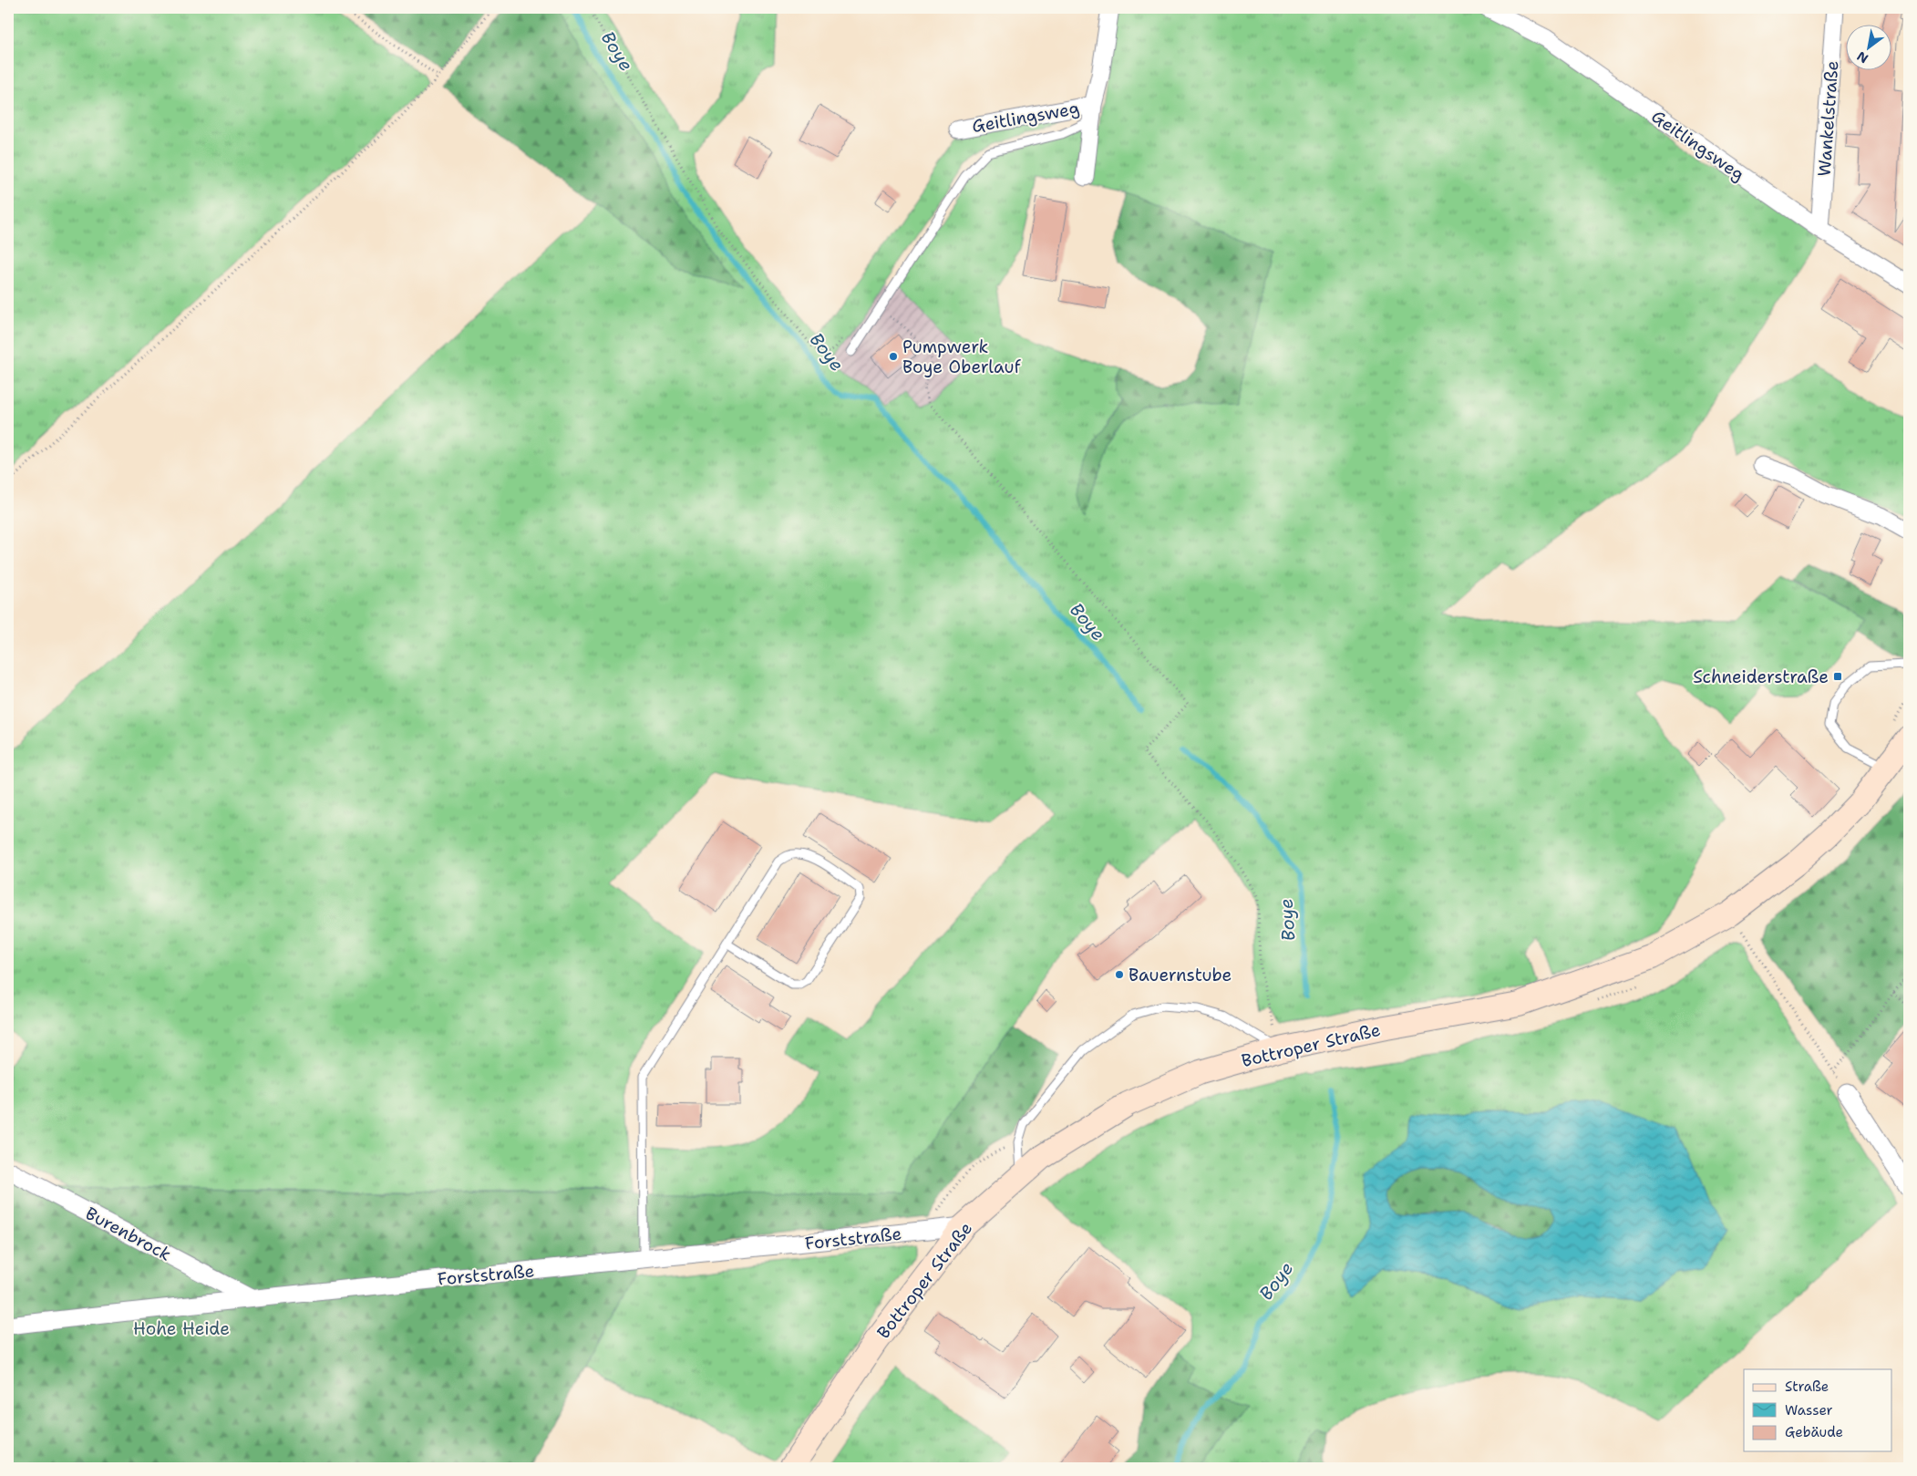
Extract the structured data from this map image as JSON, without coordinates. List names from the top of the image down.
{
  "streets": {
    "main road": ["Bottroper Straße"],
    "street": [
      "Geitlingsweg",
      "Wankelstraße",
      "Burenbrock",
      "Forststraße"
    ]
  },
  "crossings": [
    ["Geitlingsweg", "Wankelstraße"],
    ["Bottroper Straße", "Forststraße"],
    ["Burenbrock", "Forststraße"]
  ],
  "water": ["Boye"],
  "parks": ["Hohe Heide"],
  "places": {
    "other": ["Pumpwerk Boye Oberlauf", "Bauernstube"],
    "transit": ["Schneiderstraße"]
  },
  "legend": ["Straße", "Wasser", "Gebäude"],
  "north": "bottom left"
}
